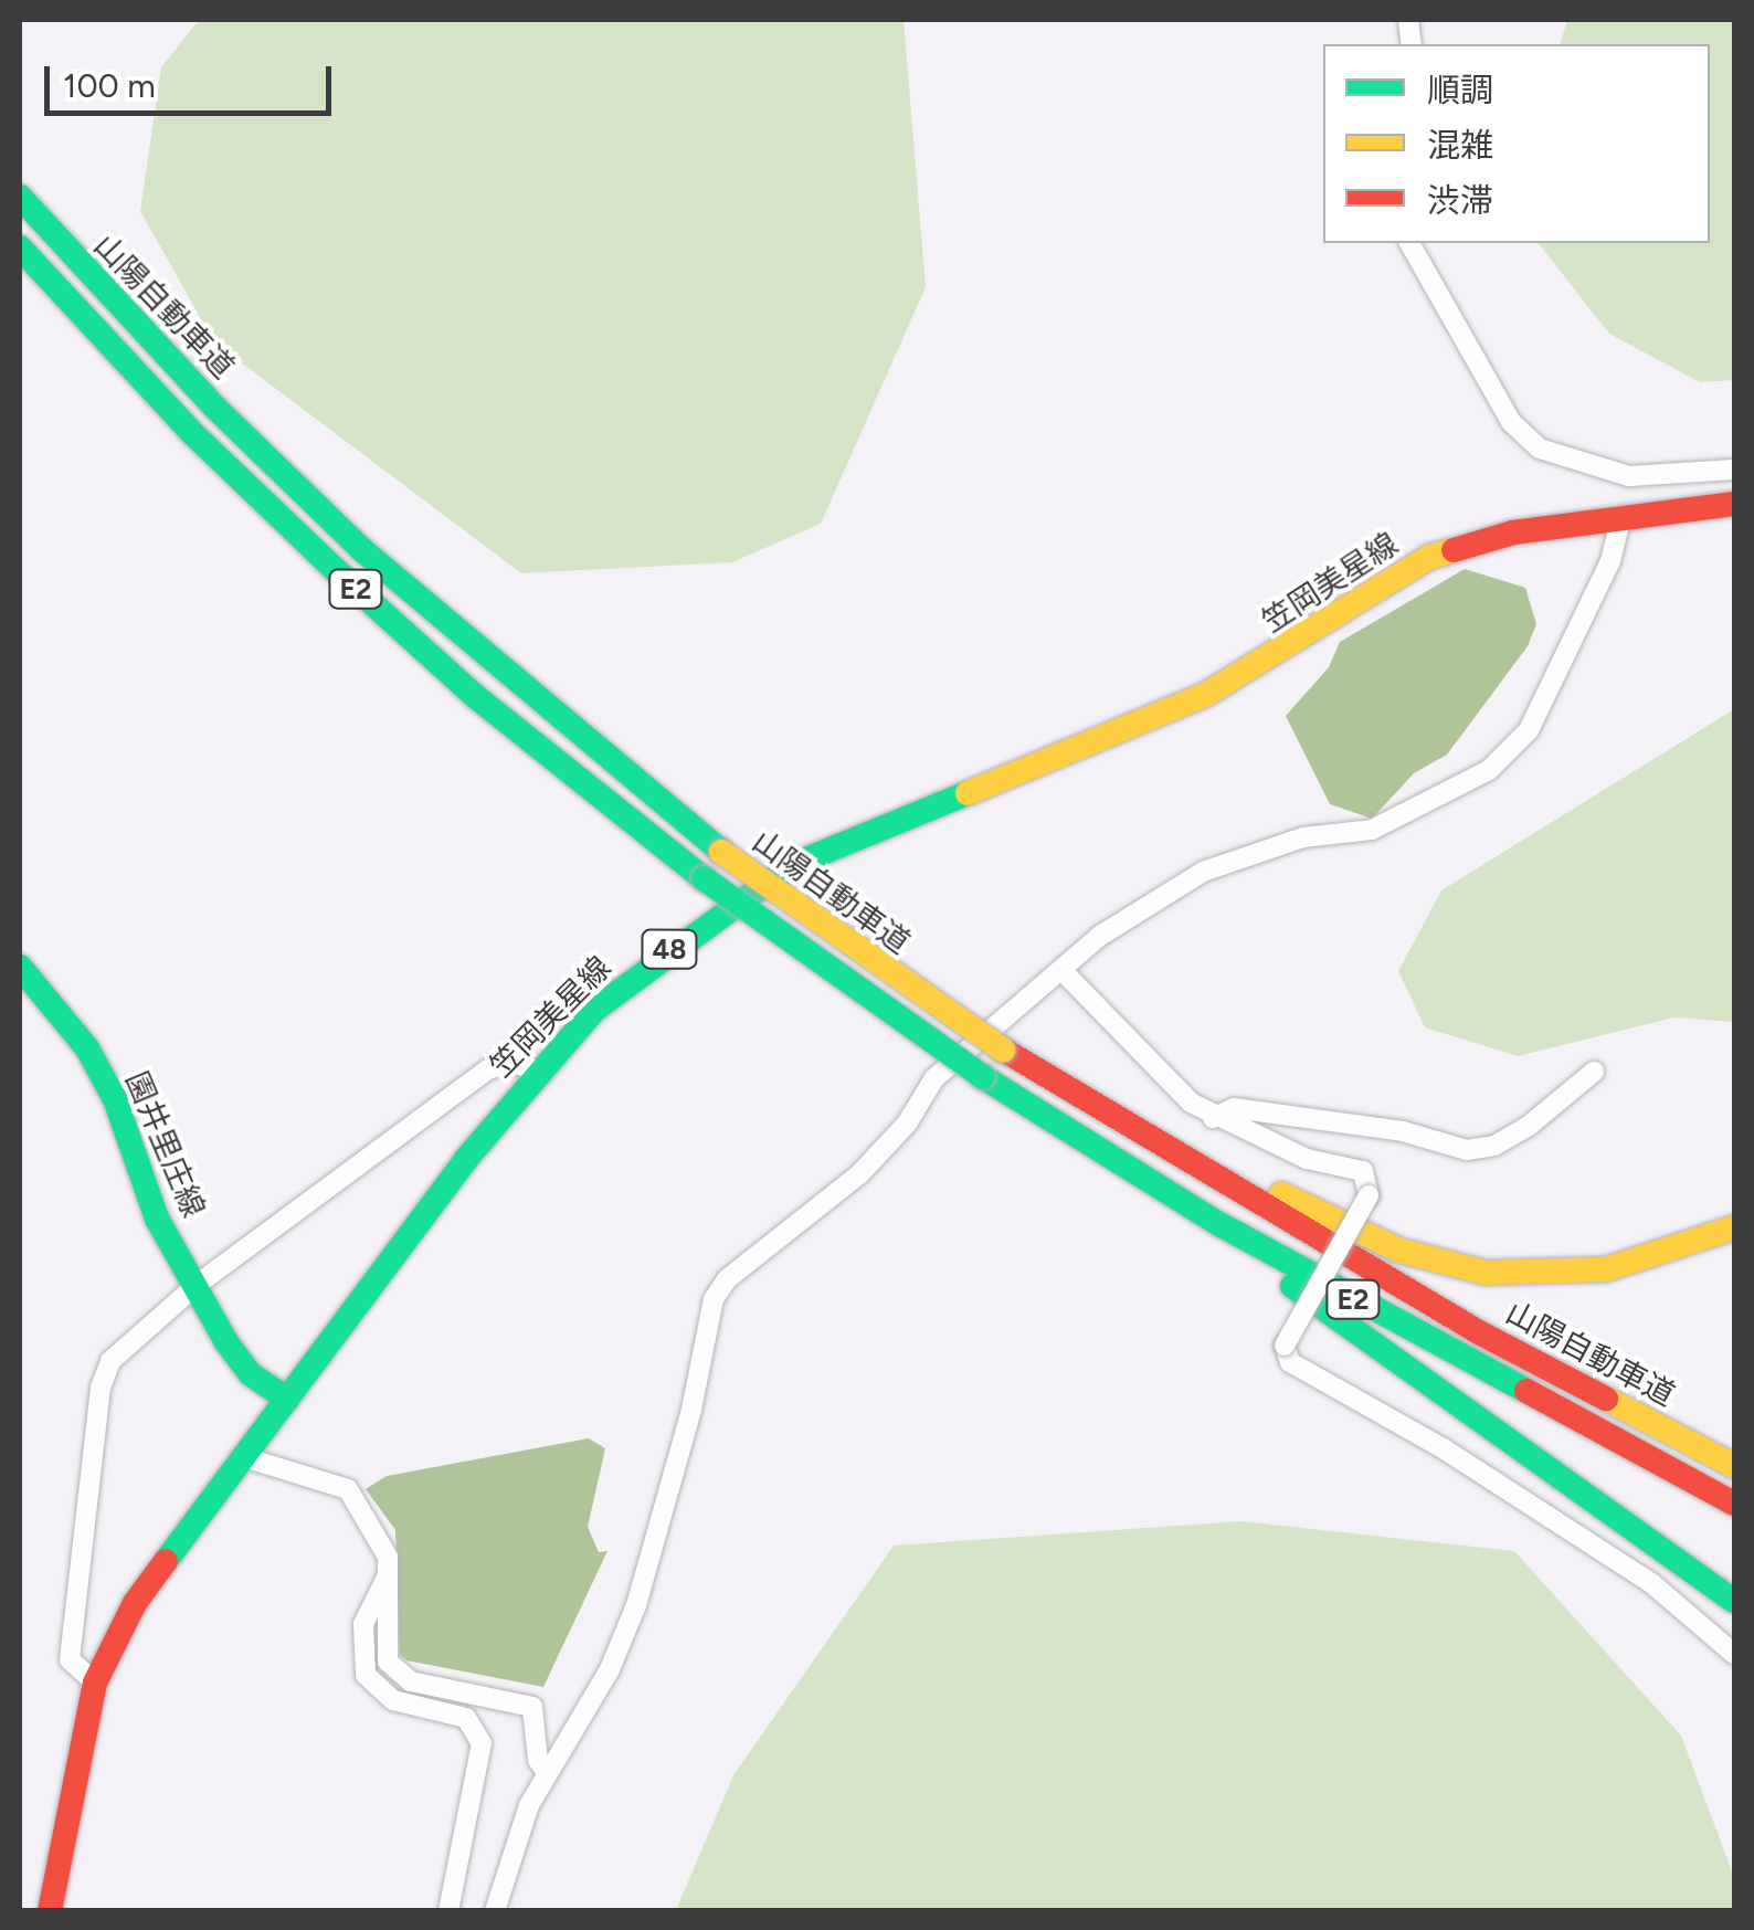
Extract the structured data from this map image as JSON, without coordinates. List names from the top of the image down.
{
  "streets": {
    "main road": [
      "山陽自動車道",
      "笠岡美星線",
      "E2",
      "48",
      "園井里庄線"
    ]
  },
  "crossings": [
    ["笠岡美星線", "園井里庄線"]
  ],
  "legend": ["順調", "混雑", "渋滞"],
  "scale_bar": "100 m"
}
